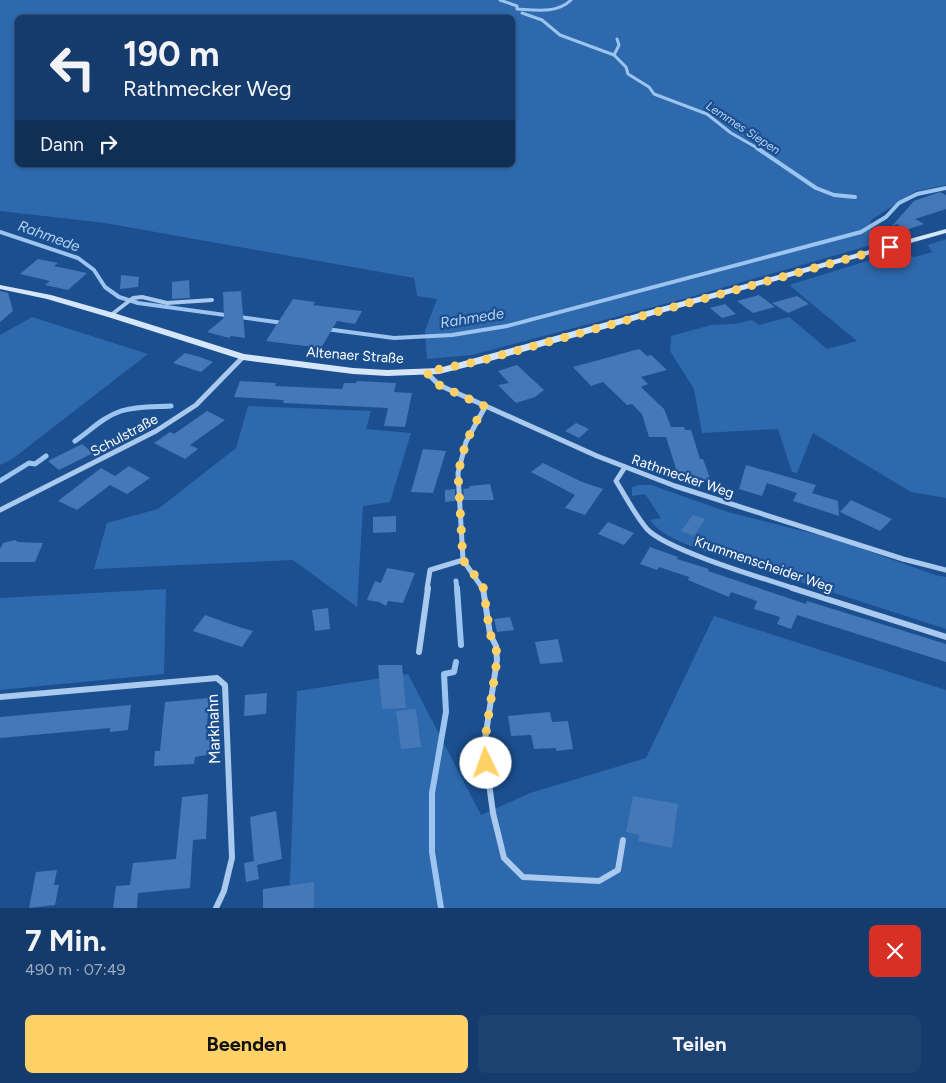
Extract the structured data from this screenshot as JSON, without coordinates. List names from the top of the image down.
{
  "streets": {
    "main road": ["Altenaer Straße"],
    "street": [
      "Schulstraße",
      "Rathmecker Weg",
      "Krummenscheider Weg",
      "Markhahn"
    ]
  },
  "crossings": [
    ["Altenaer Straße", "Schulstraße"],
    ["Altenaer Straße", "Rathmecker Weg"],
    ["Rathmecker Weg", "Krummenscheider Weg"]
  ],
  "water": ["Lemmes Siepen", "Rahmede"],
  "page": {
    "turn": ["190 m", "Rathmecker Weg"],
    "then": "Dann",
    "heading": ["7 Min.", "490 m · 07:49"],
    "buttons": ["Beenden", "Teilen"]
  }
}
